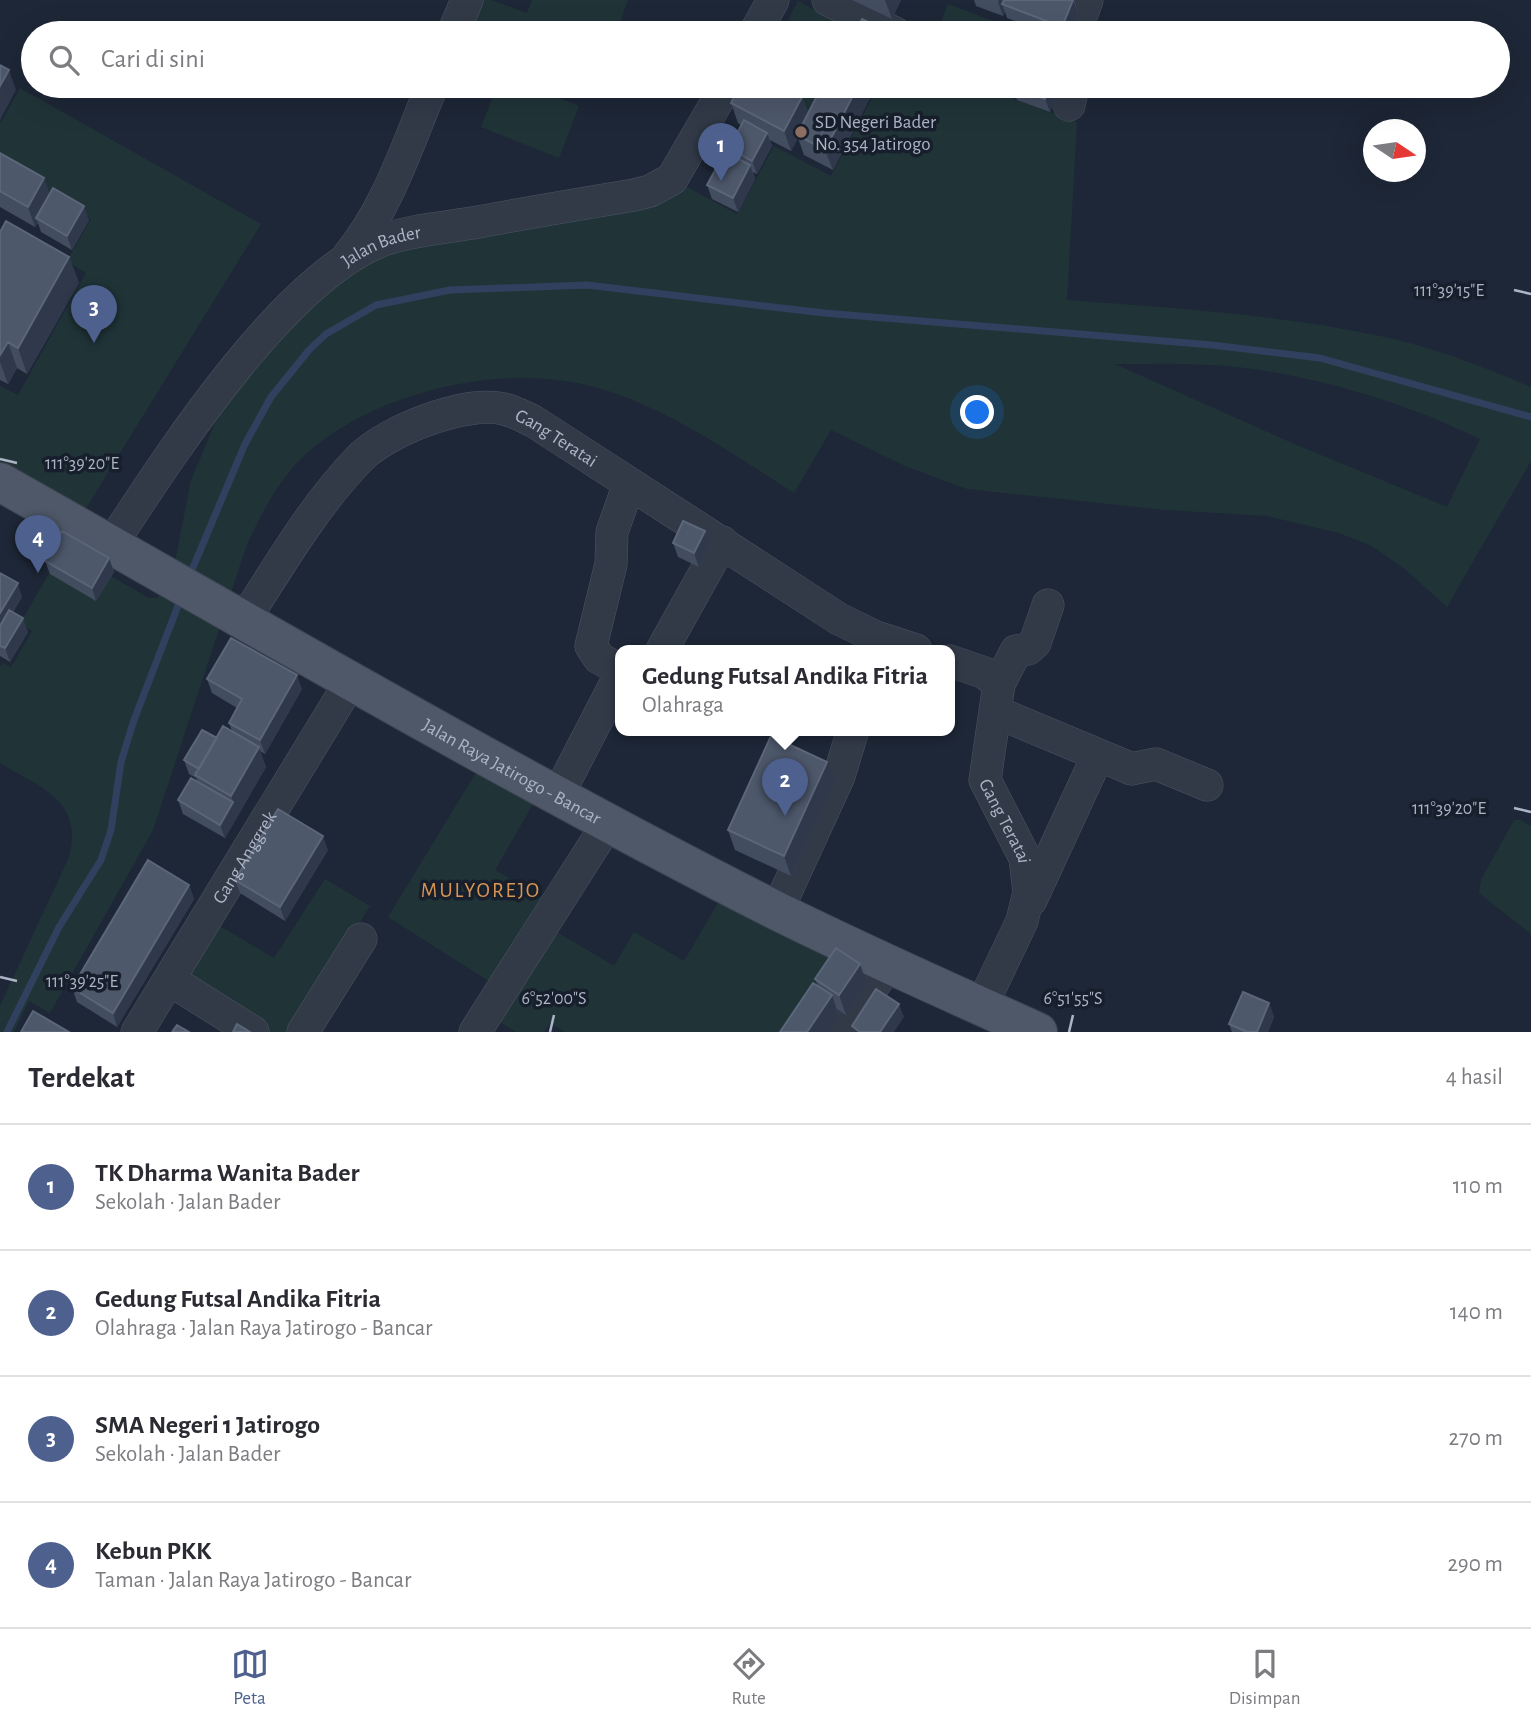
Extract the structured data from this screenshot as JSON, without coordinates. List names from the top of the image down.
{
  "streets": {
    "main road": ["Jalan Raya Jatirogo - Bancar"],
    "street": ["Jalan Bader", "Gang Teratai", "Gang Anggrek"]
  },
  "crossings": [
    ["Jalan Bader", "Jalan Raya Jatirogo - Bancar"],
    ["Gang Teratai", "Jalan Raya Jatirogo - Bancar"],
    ["Jalan Raya Jatirogo - Bancar", "Gang Anggrek"]
  ],
  "districts": ["MULYOREJO"],
  "places": ["SD Negeri Bader No. 354 Jatirogo"],
  "north": "right",
  "page": {
    "search": "Cari di sini",
    "pins": [
      "1",
      "3",
      "4",
      "2"
    ],
    "popup": ["Gedung Futsal Andika Fitria", "Olahraga"],
    "heading": ["Terdekat", "4 hasil"],
    "list": [
      {
        "mark": "1",
        "name": "TK Dharma Wanita Bader",
        "note": "Sekolah · Jalan Bader",
        "value": "110 m"
      },
      {
        "mark": "2",
        "name": "Gedung Futsal Andika Fitria",
        "note": "Olahraga · Jalan Raya Jatirogo - Bancar",
        "value": "140 m"
      },
      {
        "mark": "3",
        "name": "SMA Negeri 1 Jatirogo",
        "note": "Sekolah · Jalan Bader",
        "value": "270 m"
      },
      {
        "mark": "4",
        "name": "Kebun PKK",
        "note": "Taman · Jalan Raya Jatirogo - Bancar",
        "value": "290 m"
      }
    ],
    "nav": ["Peta", "Rute", "Disimpan"]
  },
  "coordinates": [
    "111°39'15\"E",
    "111°39'20\"E",
    "111°39'25\"E",
    "6°52'00\"S",
    "6°51'55\"S"
  ]
}
